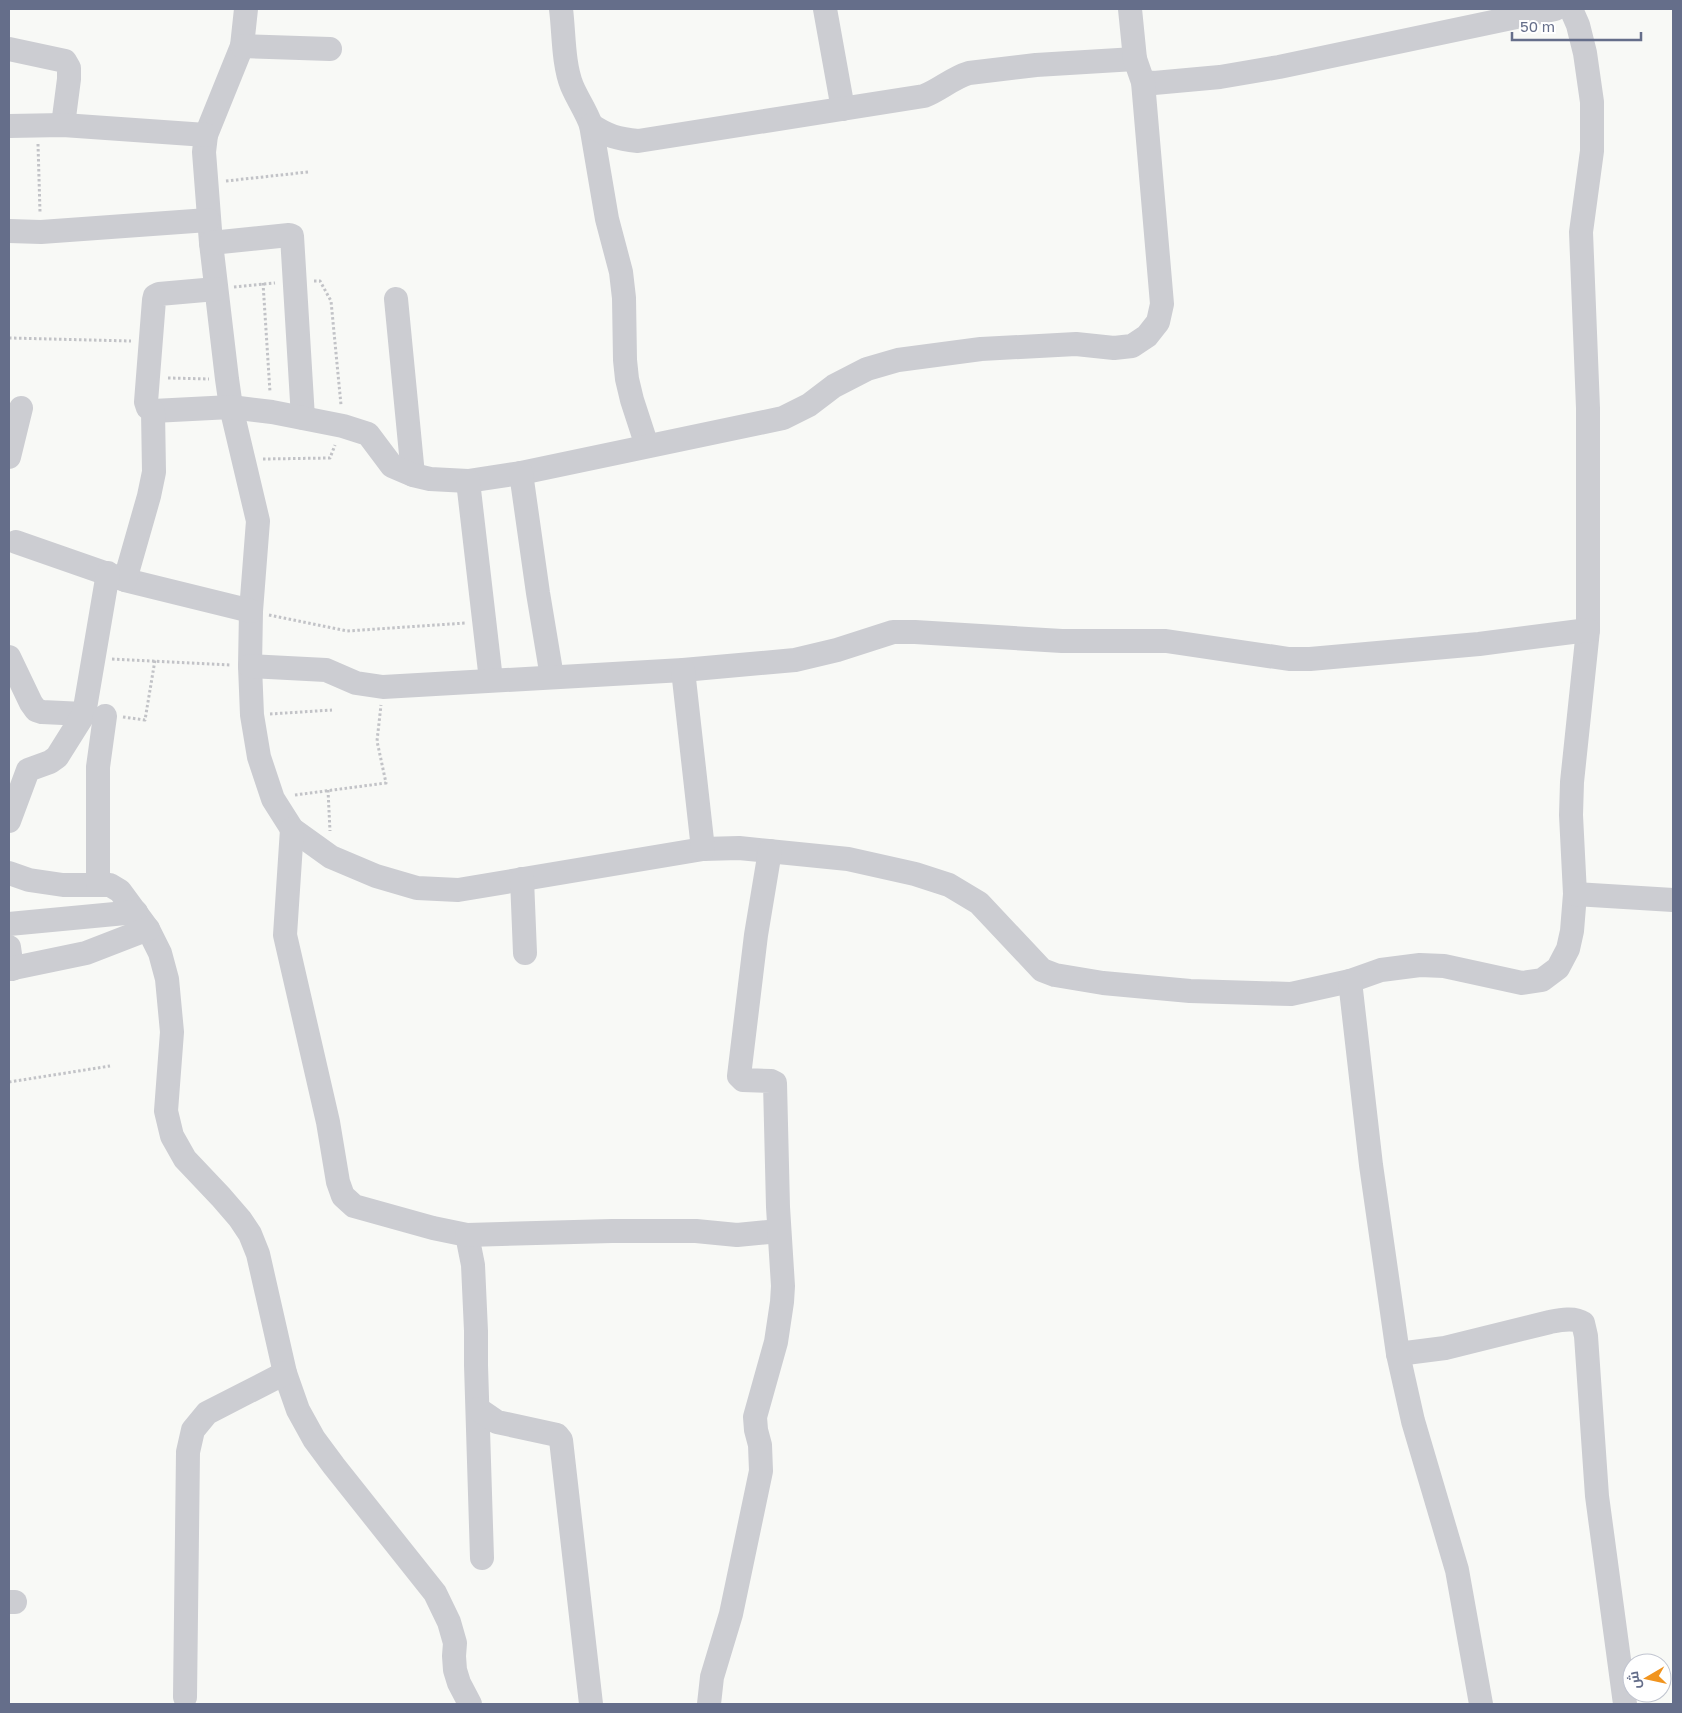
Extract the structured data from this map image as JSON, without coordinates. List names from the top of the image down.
{
  "scale_bar": "50 m",
  "north": "left"
}
